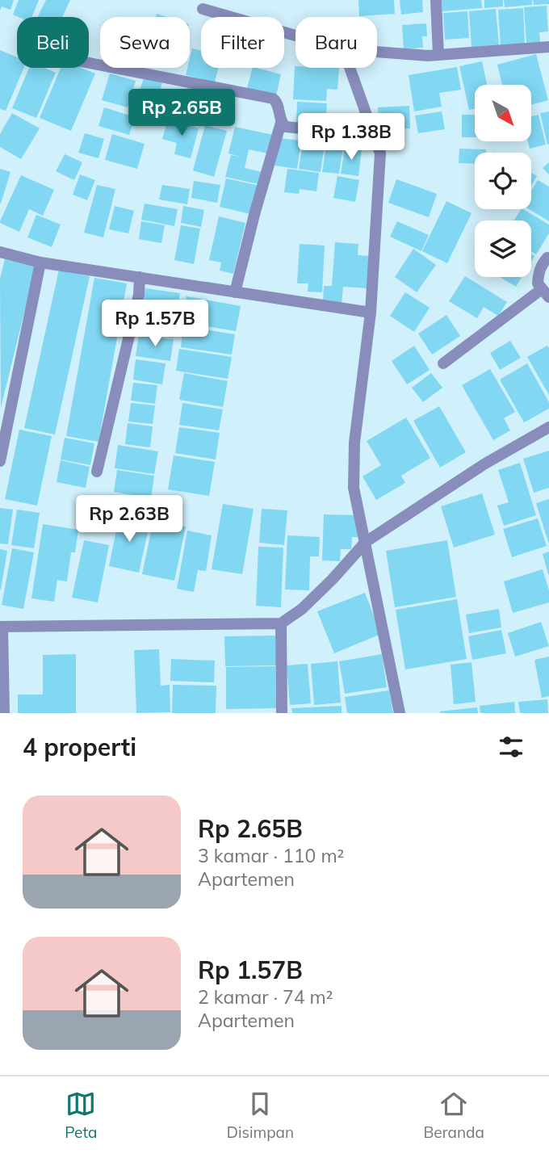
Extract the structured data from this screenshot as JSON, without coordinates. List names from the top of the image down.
{
  "north": "bottom right",
  "page": {
    "chip": [
      "Beli",
      "Sewa",
      "Filter",
      "Baru"
    ],
    "price": [
      "Rp 2.65B",
      "Rp 1.38B",
      "Rp 1.57B",
      "Rp 2.63B"
    ],
    "heading": "4 properti",
    "list": [
      {
        "name": "Rp 2.65B",
        "note": "3 kamar · 110 m² · Apartemen"
      },
      {
        "name": "Rp 1.57B",
        "note": "2 kamar · 74 m² · Apartemen"
      }
    ],
    "tabs": ["Peta", "Disimpan", "Beranda"]
  }
}
